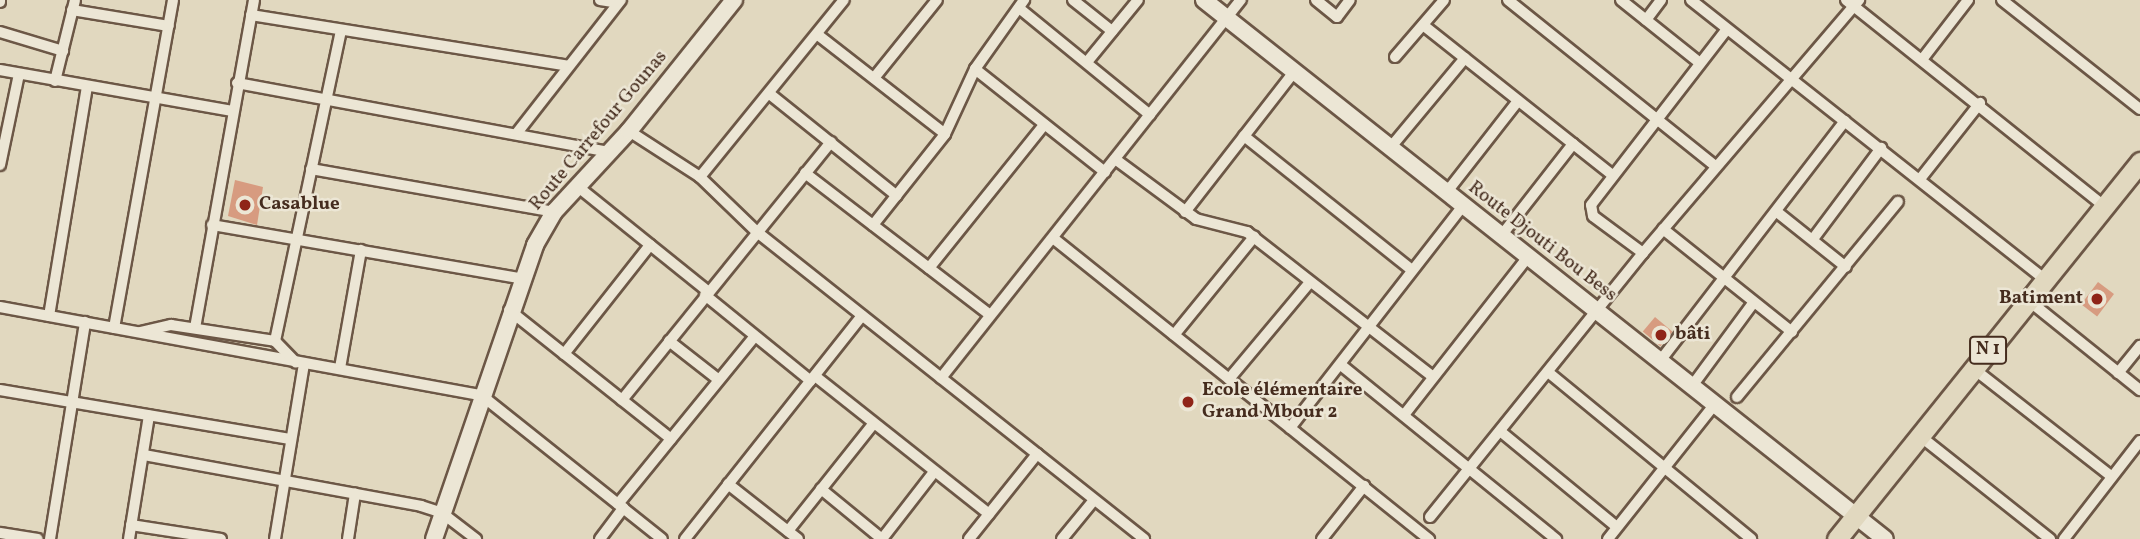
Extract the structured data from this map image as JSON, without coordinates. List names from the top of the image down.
{
  "streets": {
    "highway": ["N 1"],
    "main road": ["Route Carrefour Gounas", "Route Djouti Bou Bess"]
  },
  "crossings": [
    ["Route Djouti Bou Bess", "N 1"]
  ],
  "places": [
    "Casablue",
    "Batiment",
    "bâti",
    "Ecole élémentaire Grand Mbour 2"
  ]
}
